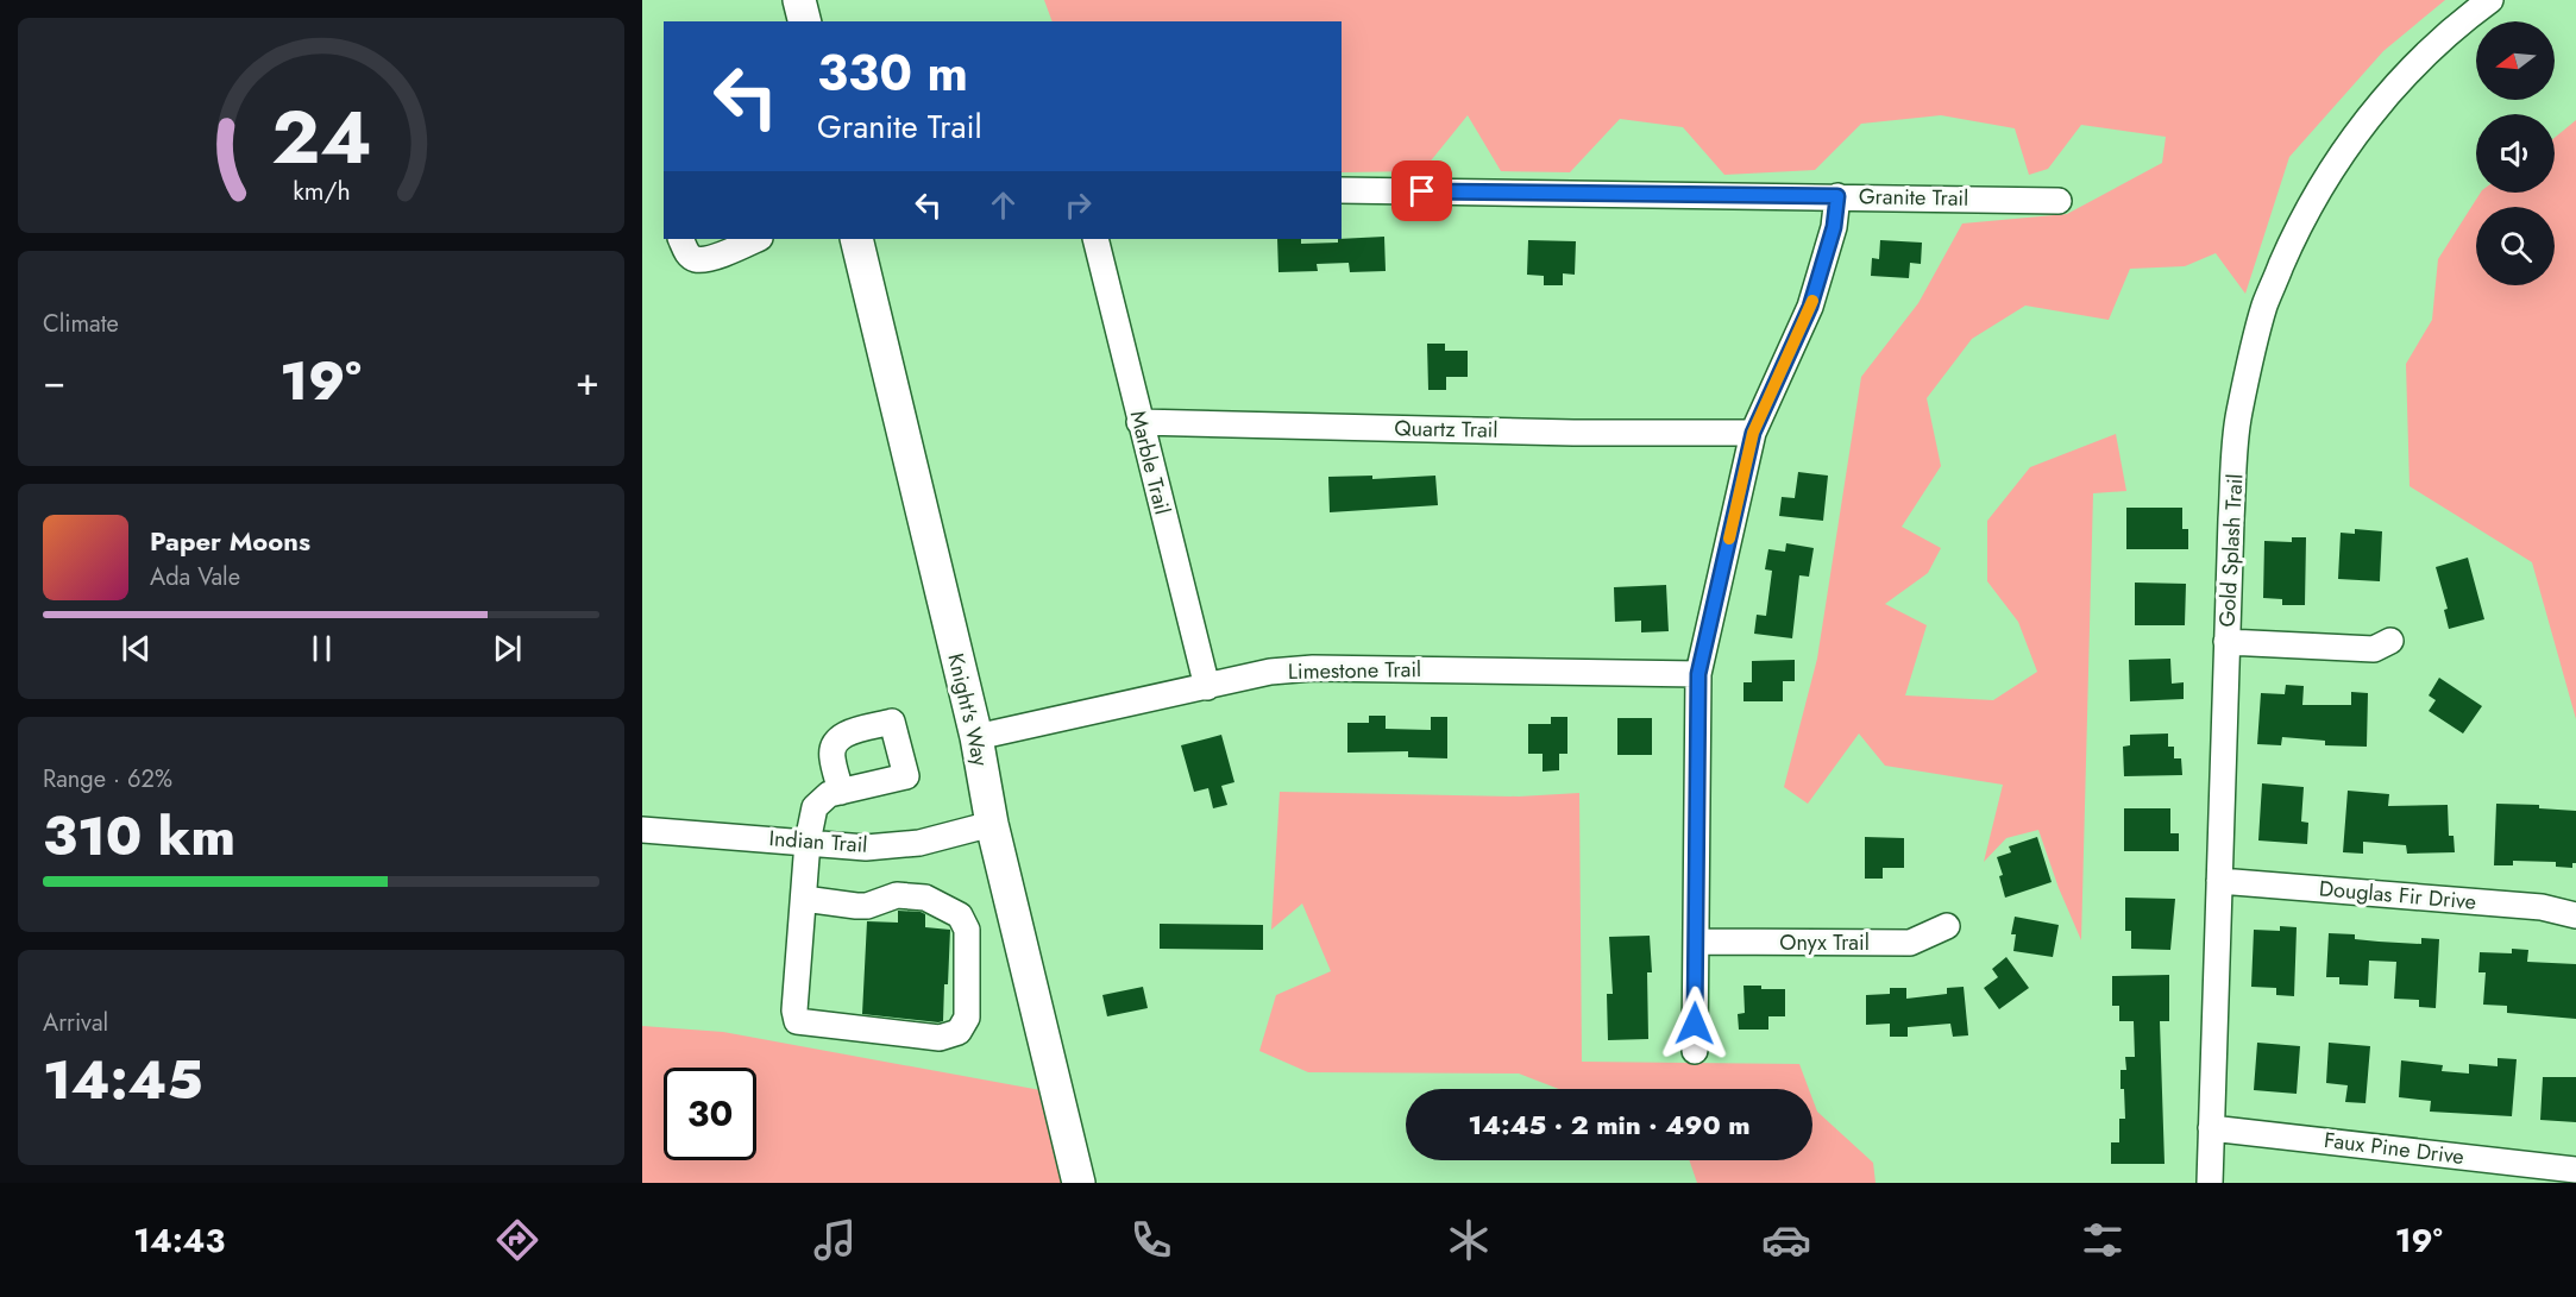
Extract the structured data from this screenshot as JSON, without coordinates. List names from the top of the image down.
{
  "streets": {
    "main road": ["Knight's Way"],
    "street": [
      "Granite Trail",
      "Quartz Trail",
      "Marble Trail",
      "Gold Splash Trail",
      "Limestone Trail",
      "Indian Trail",
      "Douglas Fir Drive",
      "Onyx Trail",
      "Faux Pine Drive"
    ]
  },
  "crossings": [
    ["Quartz Trail", "Marble Trail"],
    ["Marble Trail", "Limestone Trail"],
    ["Gold Splash Trail", "Douglas Fir Drive"],
    ["Gold Splash Trail", "Faux Pine Drive"],
    ["Limestone Trail", "Knight's Way"],
    ["Knight's Way", "Indian Trail"]
  ],
  "north": "left",
  "page": {
    "turn": ["330 m", "Granite Trail"],
    "tile": [
      "Climate",
      ["Range · 62%", "310 km"],
      ["Arrival", "14:45"]
    ],
    "heat": ["−", "19°", "+"],
    "song": ["Paper Moons", "Ada Vale"],
    "limit": "30",
    "trip": "14:45 · 2 min · 490 m",
    "tabs": ["14:43", "19°"],
    "gauge": ["24", "km/h"]
  }
}
